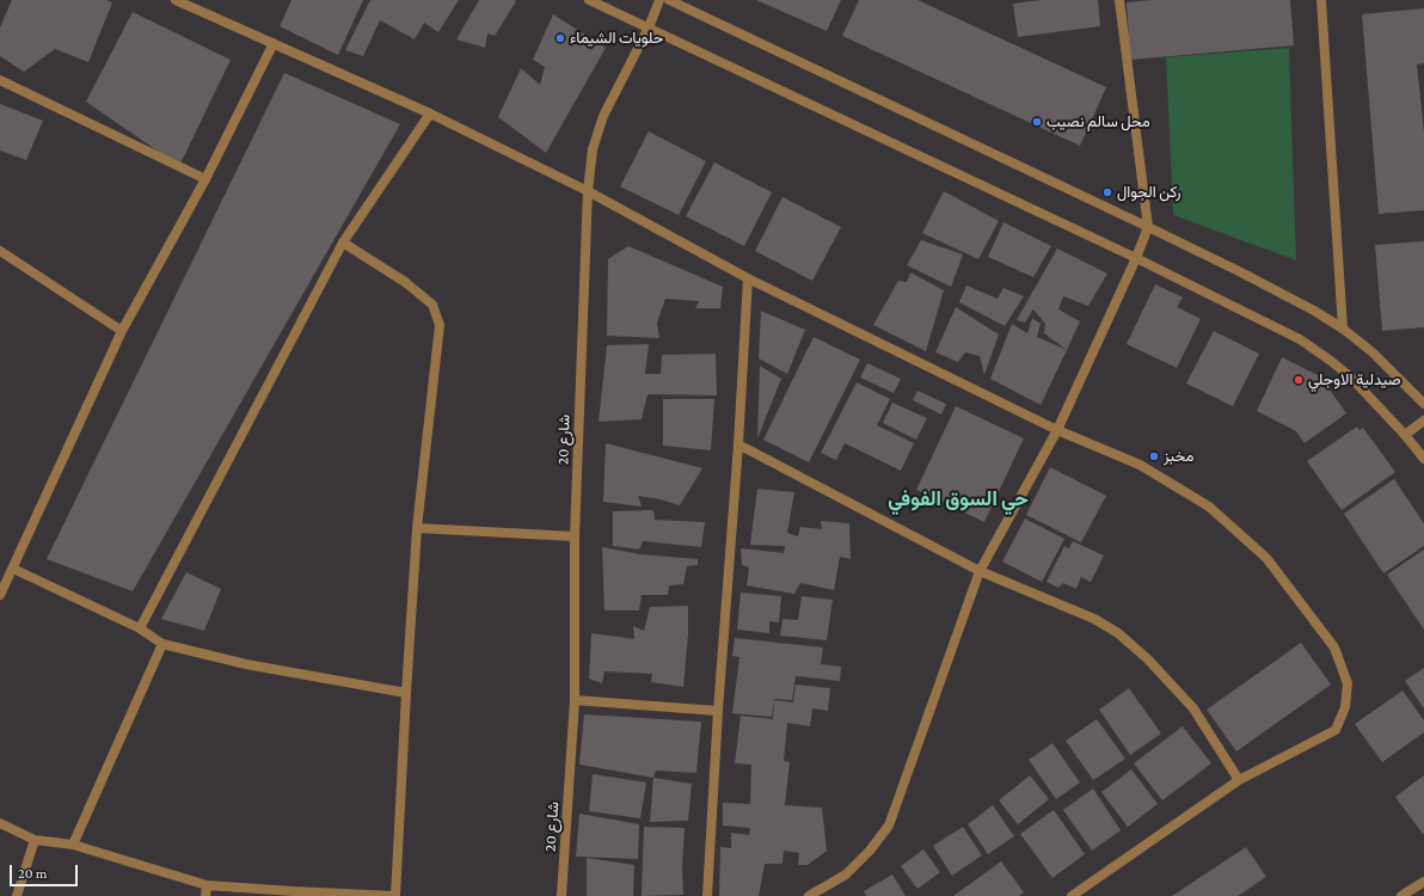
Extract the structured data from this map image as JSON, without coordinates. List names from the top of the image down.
{
  "streets": {
    "street": ["شارع 20"]
  },
  "districts": ["حي السوق الفوفي"],
  "places": [
    "حلويات الشيماء",
    "محل سالم نصيب",
    "ركن الجوال",
    "صيدلية الاوجلي",
    "مخبز"
  ],
  "scale_bar": "20 m"
}
